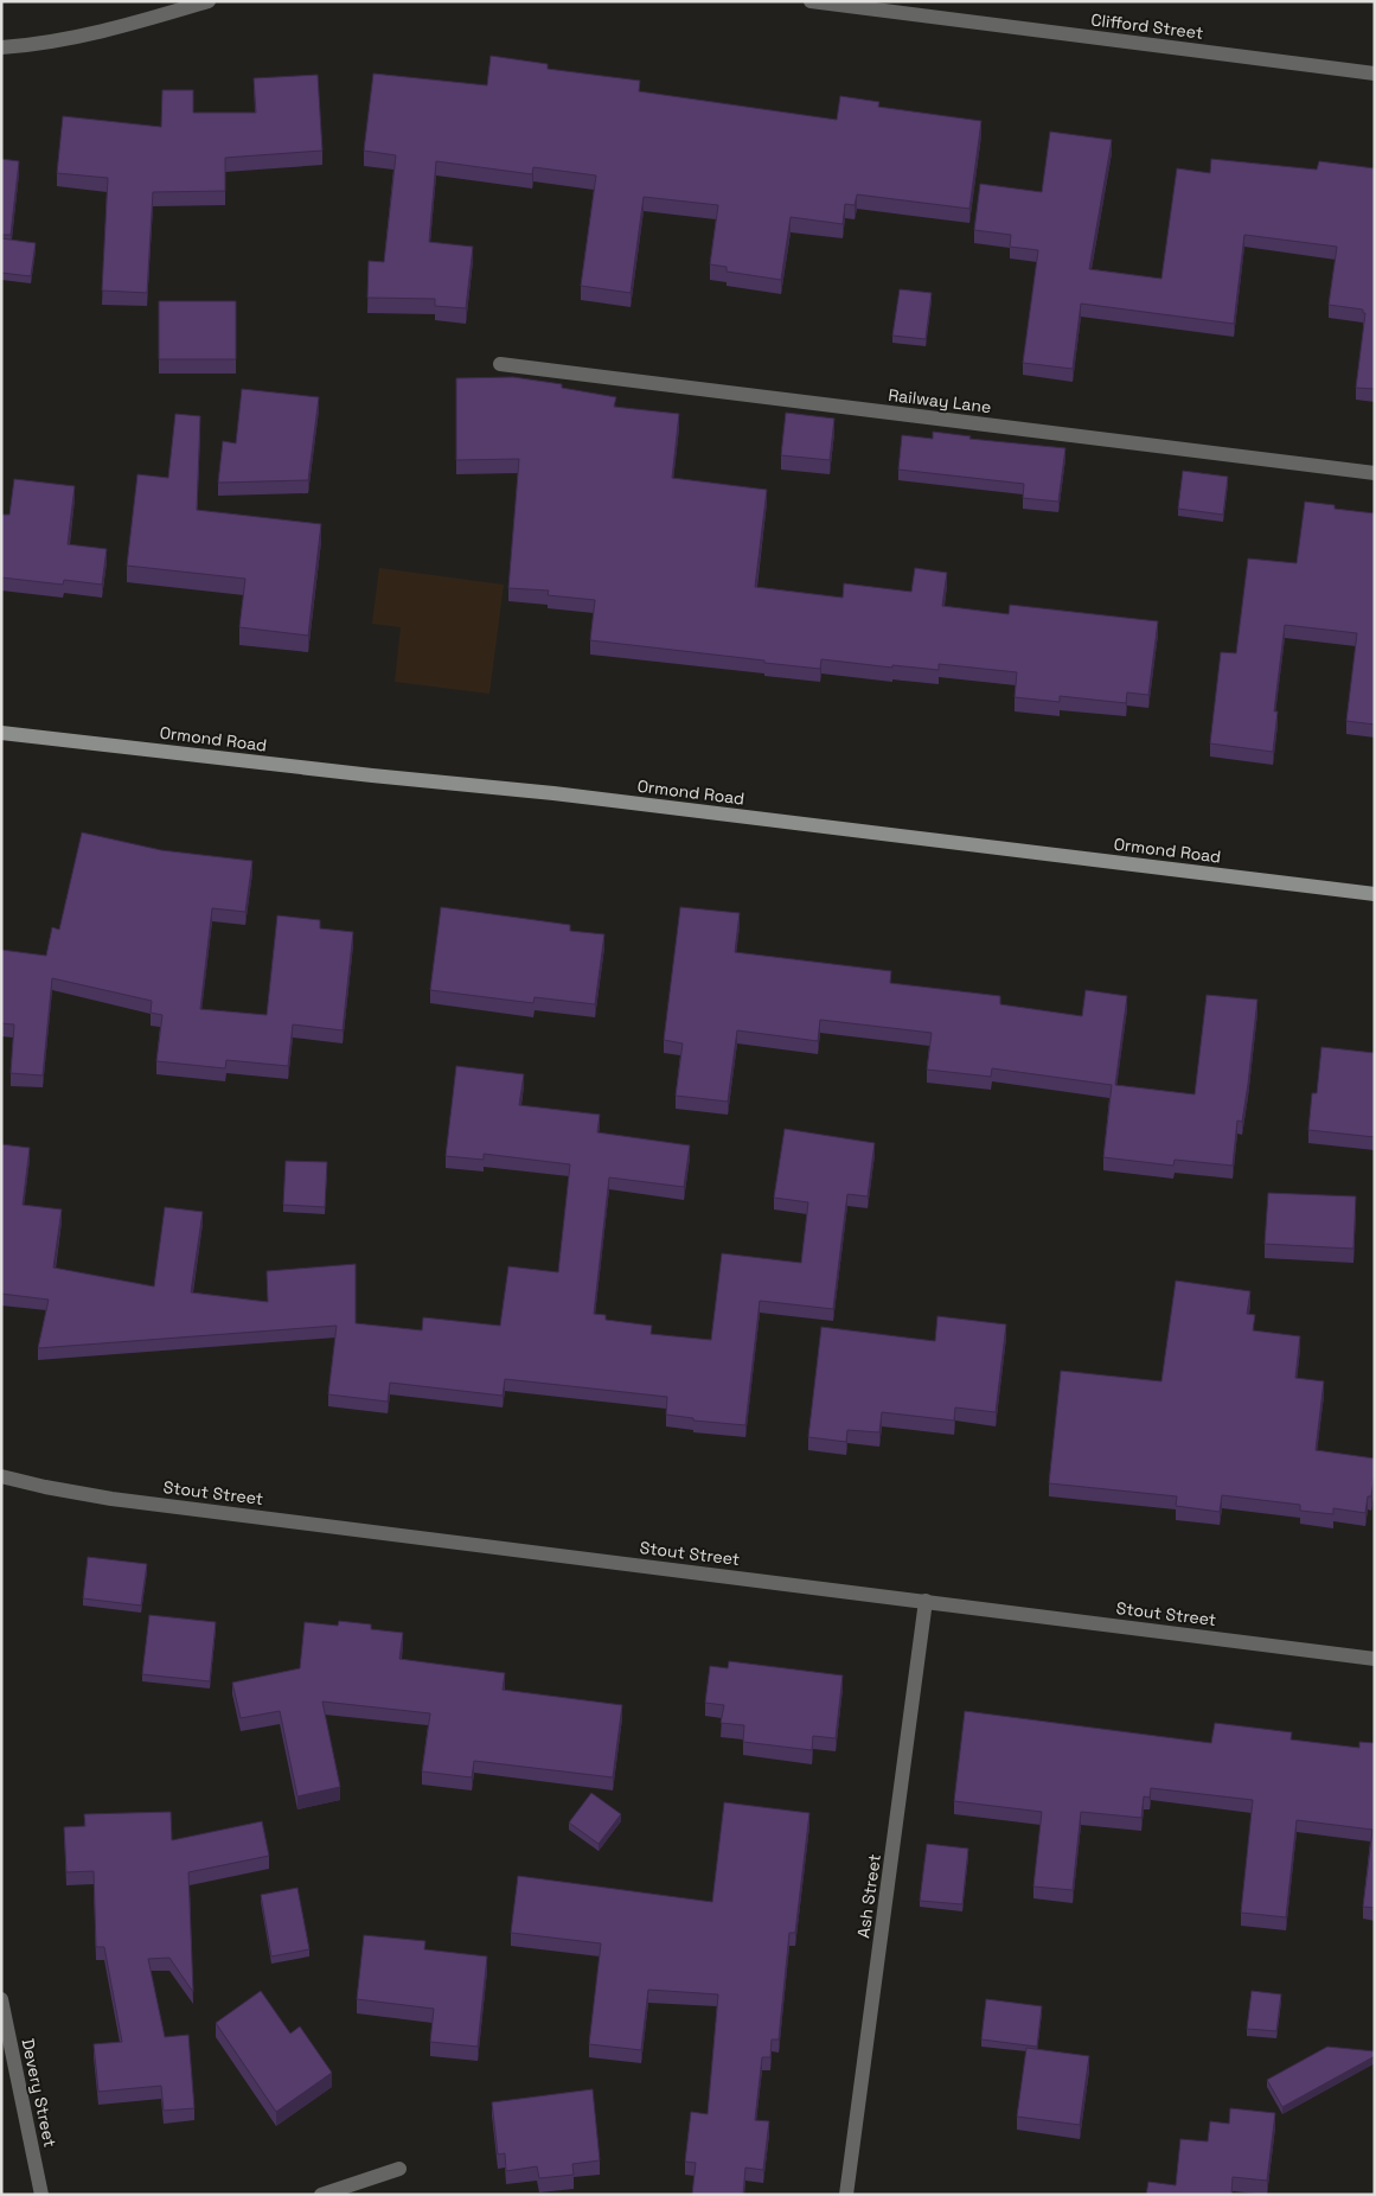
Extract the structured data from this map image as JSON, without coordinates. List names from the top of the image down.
{
  "streets": {
    "main road": ["Ormond Road"],
    "street": [
      "Clifford Street",
      "Railway Lane",
      "Stout Street",
      "Ash Street",
      "Devery Street"
    ]
  },
  "crossings": [
    ["Stout Street", "Ash Street"]
  ]
}
